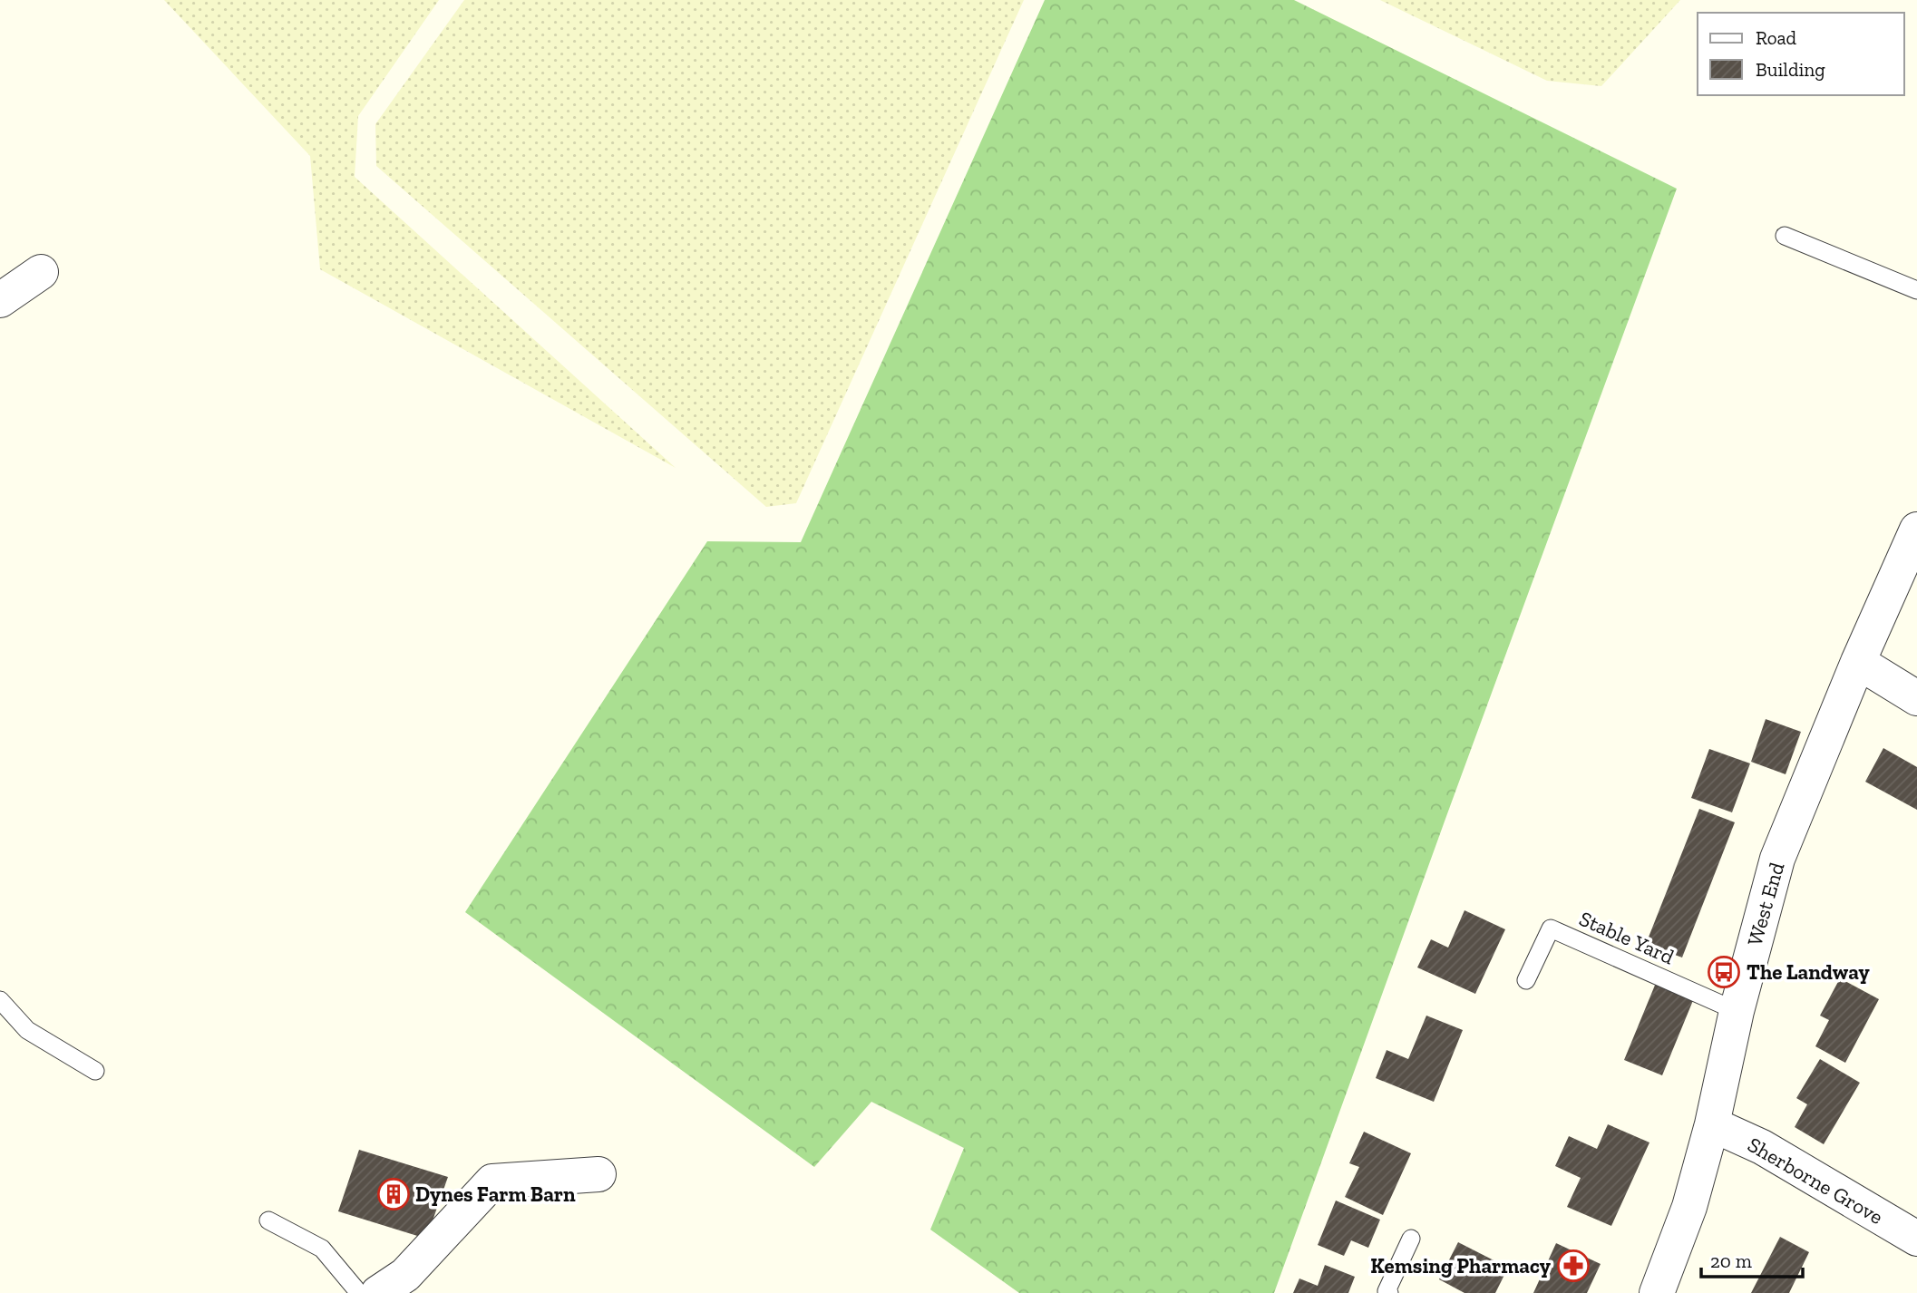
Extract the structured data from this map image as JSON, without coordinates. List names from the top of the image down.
{
  "streets": {
    "street": ["West End", "Sherborne Grove"],
    "lane": ["Stable Yard"]
  },
  "crossings": [
    ["West End", "Stable Yard"],
    ["West End", "Sherborne Grove"]
  ],
  "places": {
    "bus stop": ["The Landway"],
    "building": ["Dynes Farm Barn"],
    "pharmacy": ["Kemsing Pharmacy"]
  },
  "legend": ["Road", "Building"],
  "scale_bar": "20 m"
}
